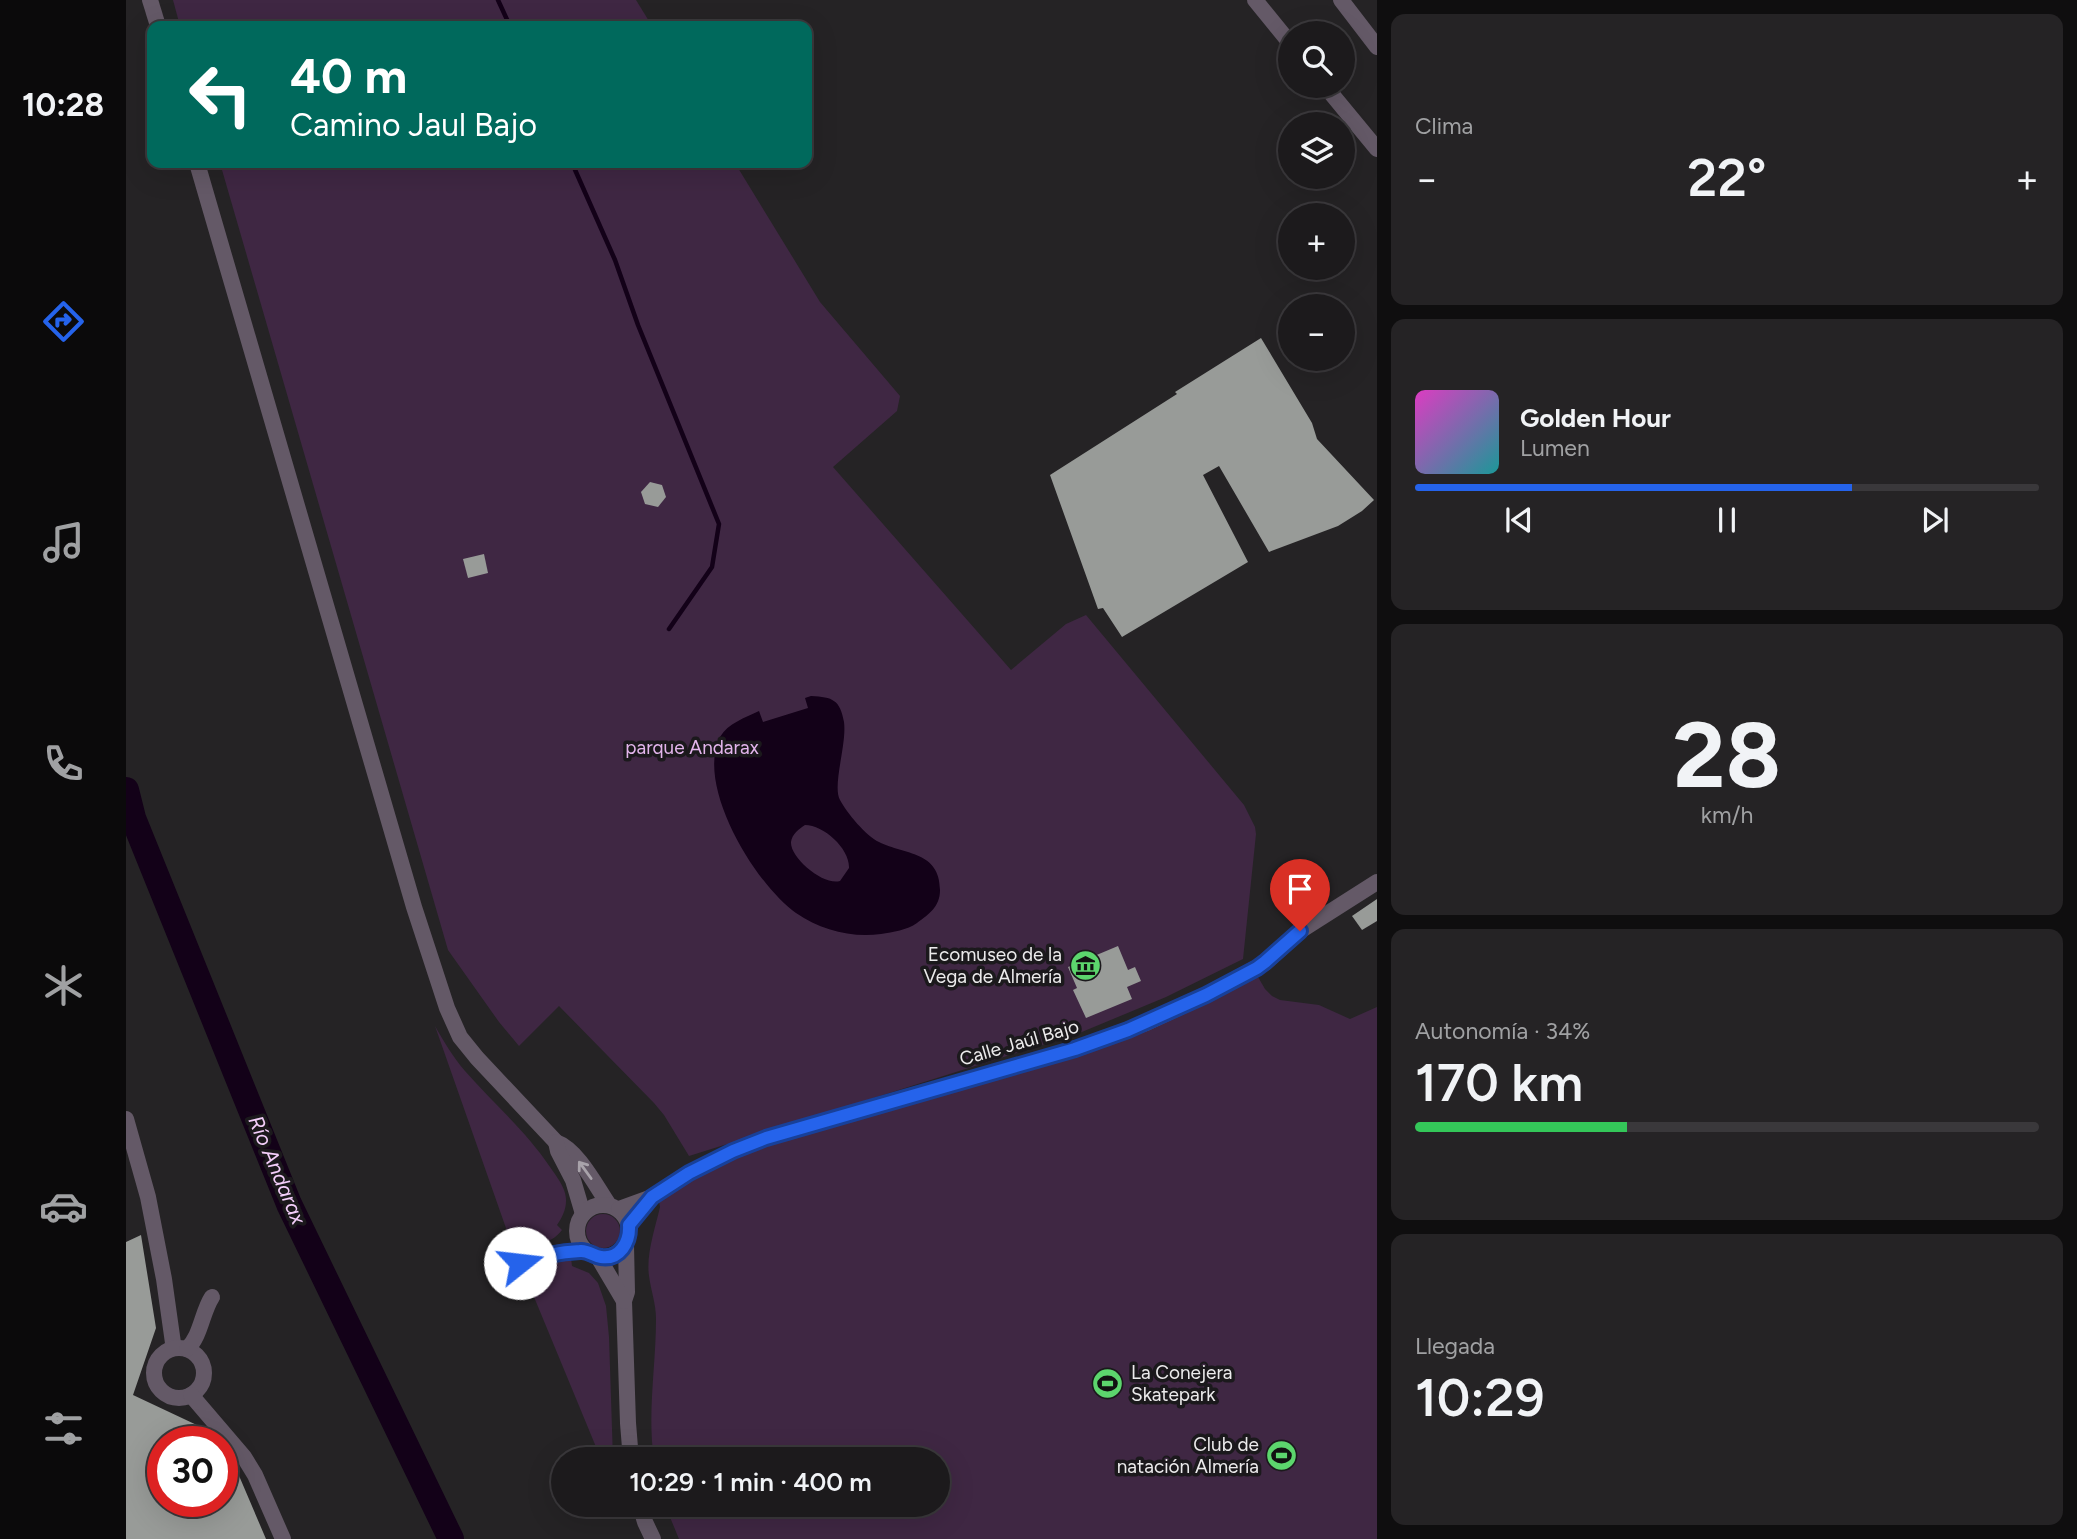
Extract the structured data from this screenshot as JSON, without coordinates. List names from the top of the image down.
{
  "streets": {
    "street": ["Calle Jaúl Bajo"]
  },
  "water": ["Río Andarax"],
  "parks": ["parque Andarax"],
  "places": {
    "museum": ["Ecomuseo de la Vega de Almería"],
    "sports": ["La Conejera Skatepark", "Club de natación Almería"]
  },
  "page": {
    "tabs": "10:28",
    "tile": [
      "Clima",
      ["28", "km/h"],
      ["Autonomía · 34%", "170 km"],
      ["Llegada", "10:29"]
    ],
    "map_buttons": ["+", "−"],
    "turn": ["40 m", "Camino Jaul Bajo"],
    "heat": ["−", "22°", "+"],
    "song": ["Golden Hour", "Lumen"],
    "limit": "30",
    "trip": "10:29 · 1 min · 400 m"
  }
}
